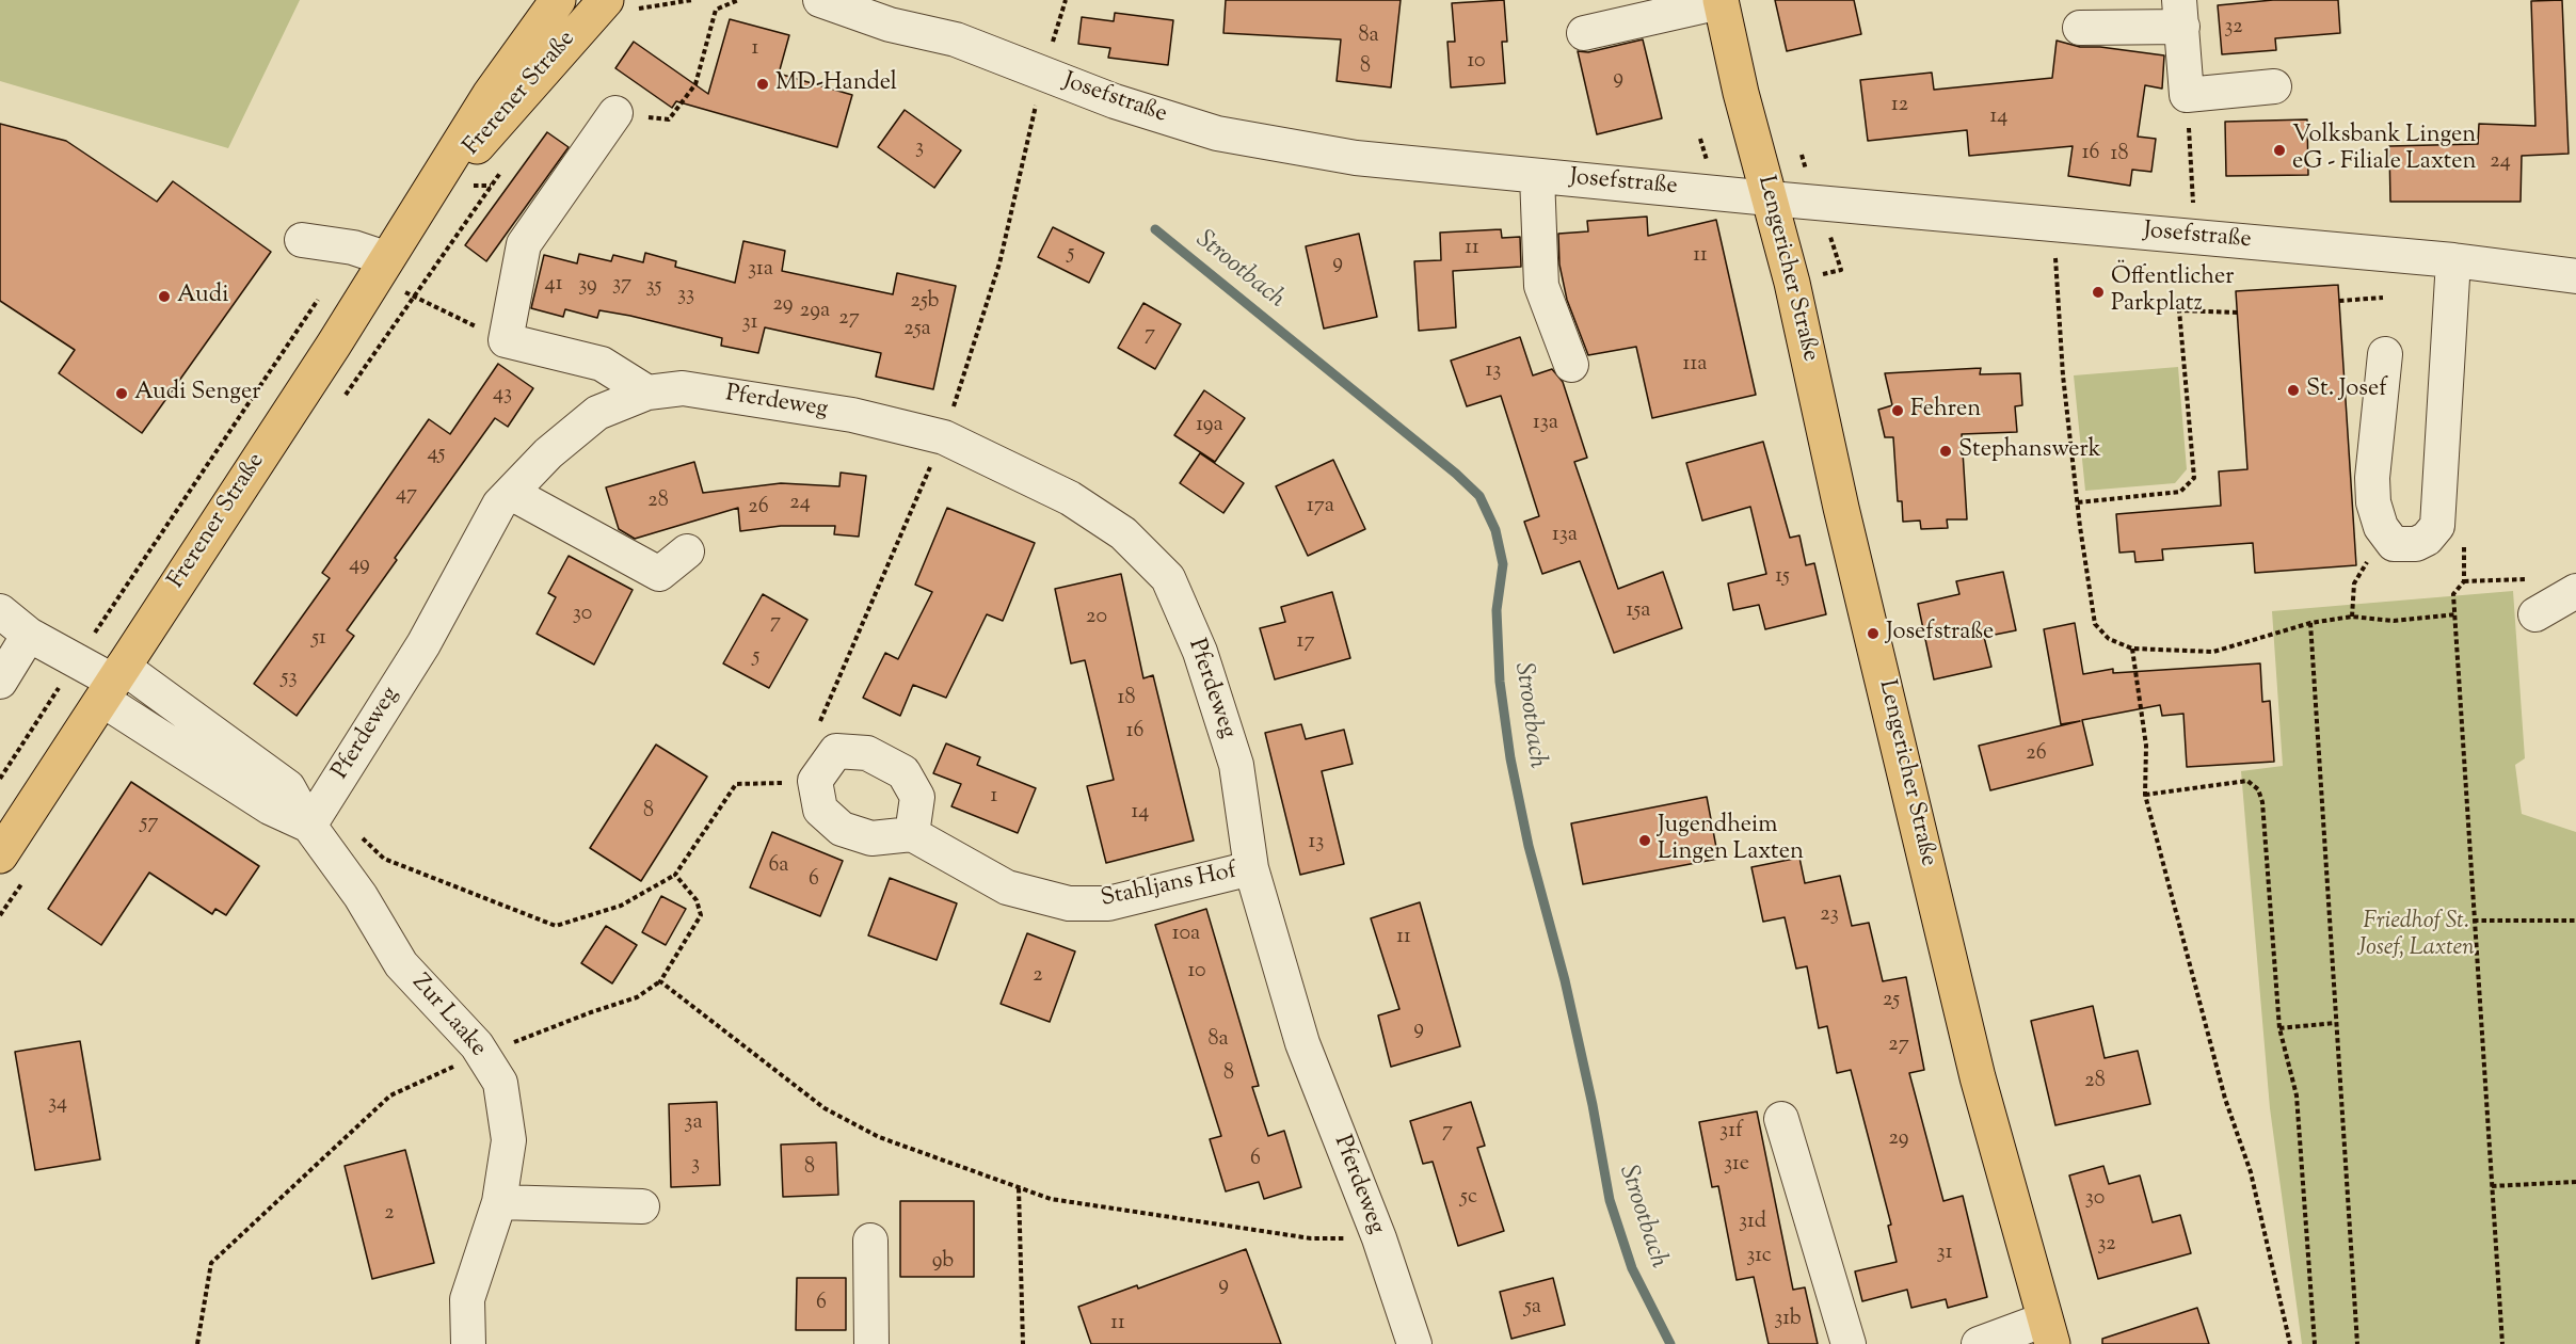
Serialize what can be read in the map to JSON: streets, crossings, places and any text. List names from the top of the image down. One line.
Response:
{"streets":{"main road":["Frerener Straße","Lengericher Straße"],"street":["Josefstraße","Pferdeweg","Stahljans Hof","Zur Laake"]},"crossings":[["Josefstraße","Lengericher Straße"],["Pferdeweg","Stahljans Hof"],["Pferdeweg","Zur Laake"]],"water":["Strootbach"],"parks":["Friedhof St. Josef, Laxten"],"places":["MD-Handel","Volksbank Lingen eG - Filiale Laxten","Öffentlicher Parkplatz","Audi","St. Josef","Audi Senger","Fehren","Stephanswerk","Josefstraße","Jugendheim Lingen Laxten"],"house_numbers":["32","8a","1","10","8","9","12","14","3","16","18","24","11","5","11","9","31a","41","37","39","35","33","25b","29","29a","27","31","25a","7","11a","13","43","13a","19a","45","47","28","24","17a","26","13a","49","15","15a","30","20","7","51","17","5","53","18","16","26","1","8","14","57","13","6a","6","23","10a","11","10","2","25","9","8a","27","8","28","34","3a","7","31f","29","6","3","31e","8","5c","30","2","31d","32","31","31c","9b","9","6","5a","31b","11"]}
